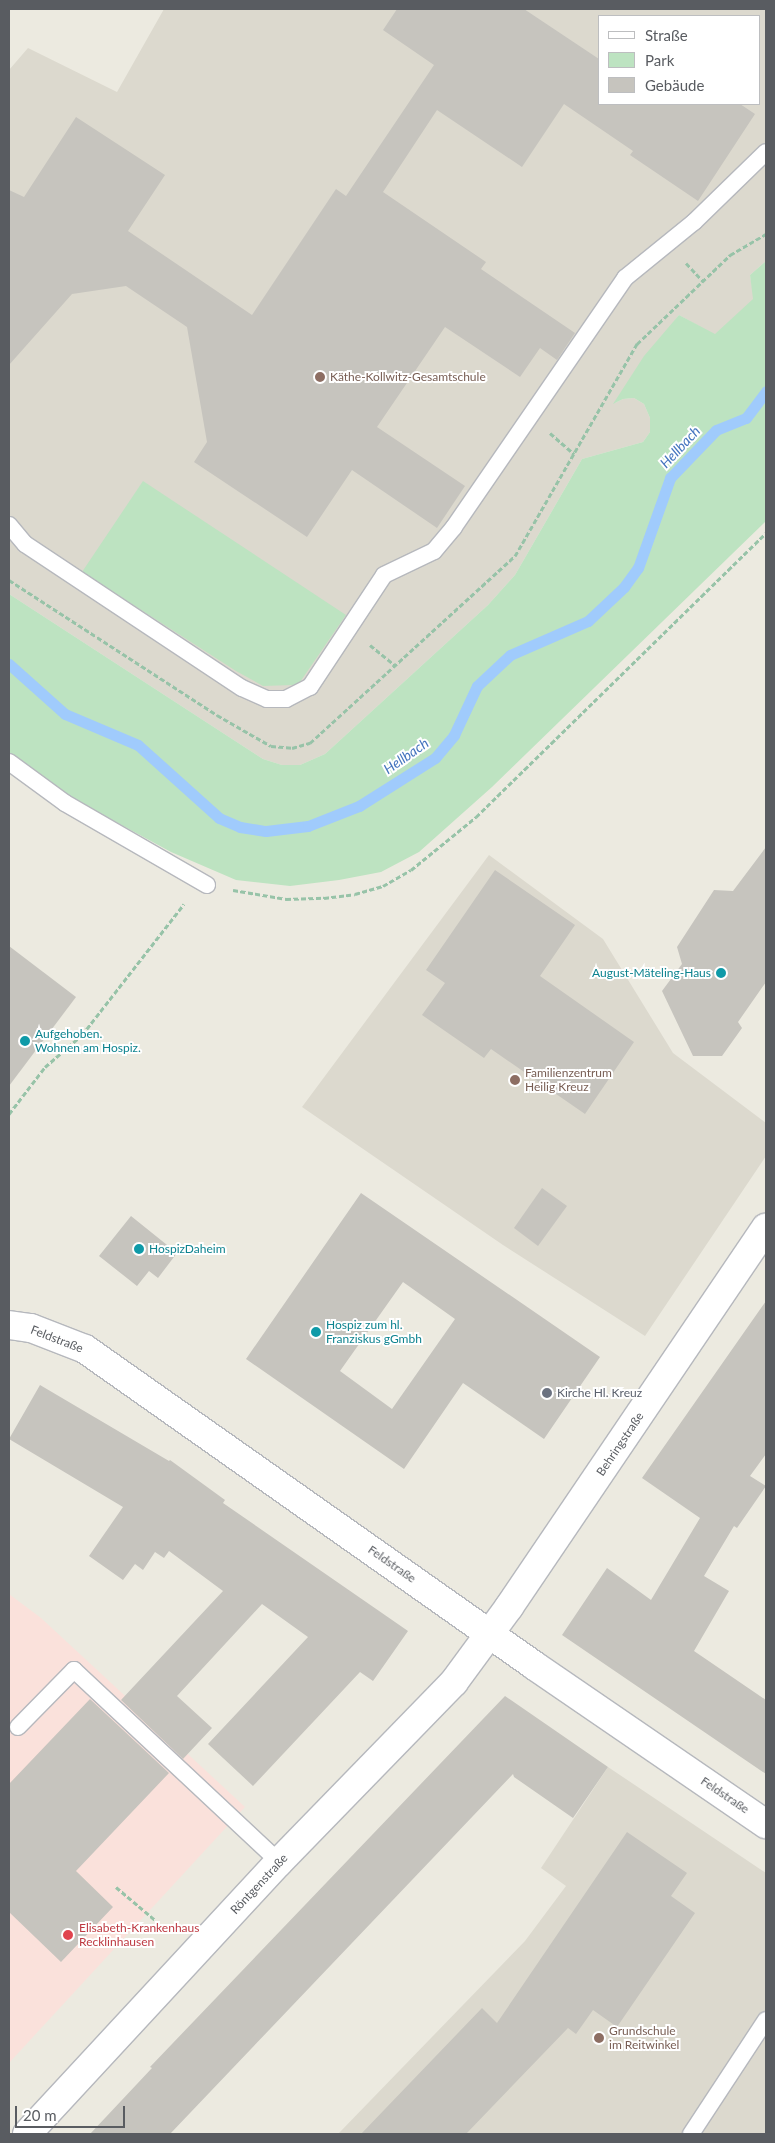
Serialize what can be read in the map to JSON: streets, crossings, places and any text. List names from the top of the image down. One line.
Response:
{"streets":{"street":["Feldstraße","Behringstraße","Röntgenstraße"]},"crossings":[["Feldstraße","Behringstraße"],["Feldstraße","Röntgenstraße"],["Behringstraße","Röntgenstraße"]],"water":["Hellbach"],"places":["Käthe-Kollwitz-Gesamtschule","August-Mäteling-Haus","Aufgehoben. Wohnen am Hospiz.","Familienzentrum Heilig Kreuz","HospizDaheim","Hospiz zum hl. Franziskus gGmbh","Kirche Hl. Kreuz","Elisabeth-Krankenhaus Recklinhausen","Grundschule im Reitwinkel"],"legend":["Straße","Park","Gebäude"],"scale_bar":"20 m"}
